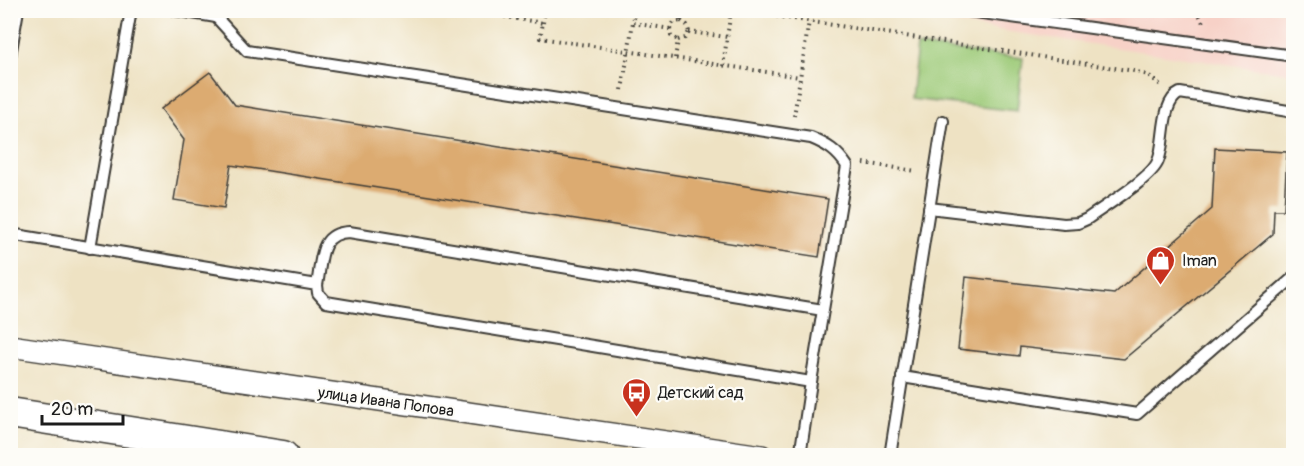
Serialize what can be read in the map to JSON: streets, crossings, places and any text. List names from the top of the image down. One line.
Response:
{"streets":{"street":["улица Ивана Попова"]},"places":{"shop":["Iman"],"bus stop":["Детский сад"]},"scale_bar":"20 m"}
